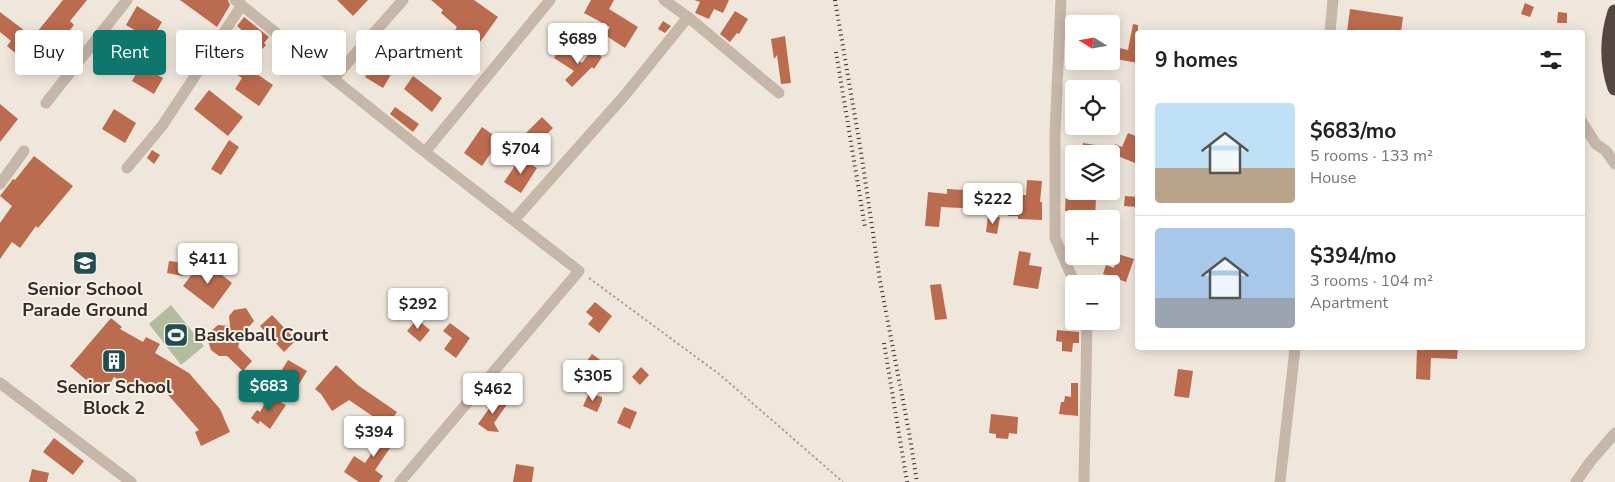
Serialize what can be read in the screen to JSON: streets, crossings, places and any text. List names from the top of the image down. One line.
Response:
{"places":{"school or university":["Senior School Parade Ground"],"sports":["Baskeball Court"],"building":["Senior School Block 2"]},"north":"left","page":{"map_buttons":["+","−"],"price":["$689","$704","$222","$411","$292","$305","$683","$462","$394"],"chip":["Buy","Rent","Filters","New","Apartment"],"heading":"9 homes","list":[{"name":"$683/mo","note":"5 rooms · 133 m² · House"},{"name":"$394/mo","note":"3 rooms · 104 m² · Apartment"}]}}
